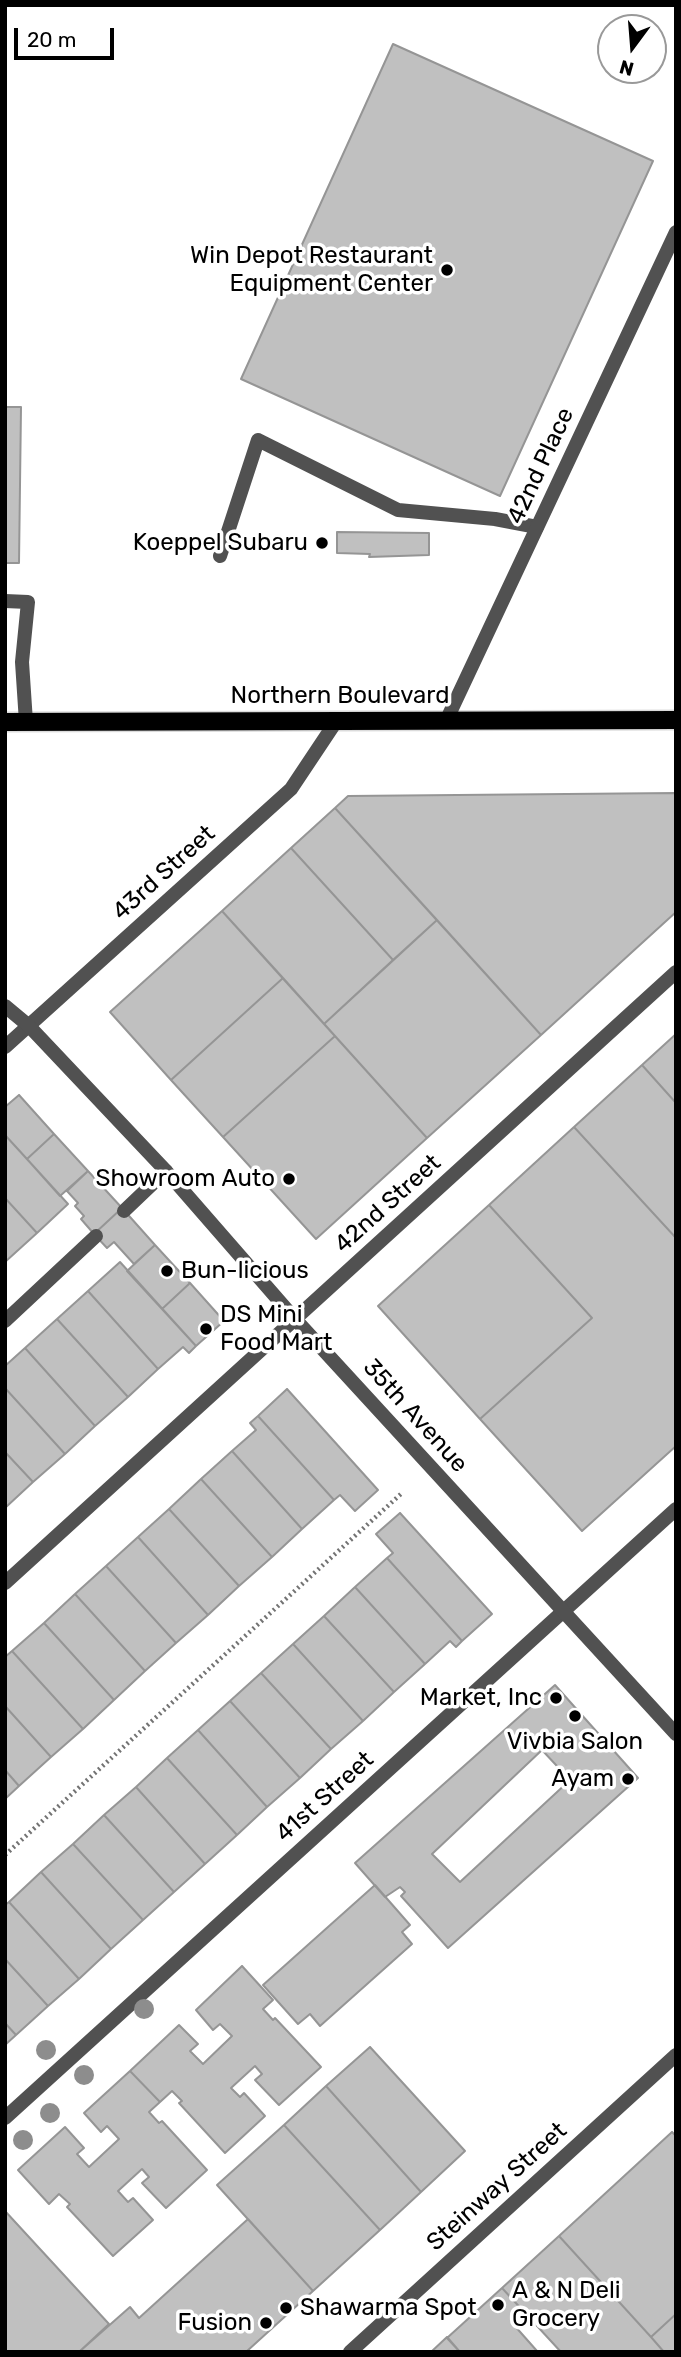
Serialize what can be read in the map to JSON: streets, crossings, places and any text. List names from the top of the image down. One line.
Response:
{"streets":{"main road":["Northern Boulevard"],"street":["42nd Place","43rd Street","42nd Street","35th Avenue","41st Street","Steinway Street"]},"crossings":[["42nd Place","Northern Boulevard"],["Northern Boulevard","43rd Street"],["43rd Street","35th Avenue"],["42nd Street","35th Avenue"],["35th Avenue","41st Street"]],"places":["Win Depot Restaurant Equipment Center","Koeppel Subaru","Showroom Auto","Bun-licious","DS Mini Food Mart","Market, Inc","Vivbia Salon","Ayam","A & N Deli Grocery","Shawarma Spot","Fusion"],"scale_bar":"20 m","north":"bottom"}
